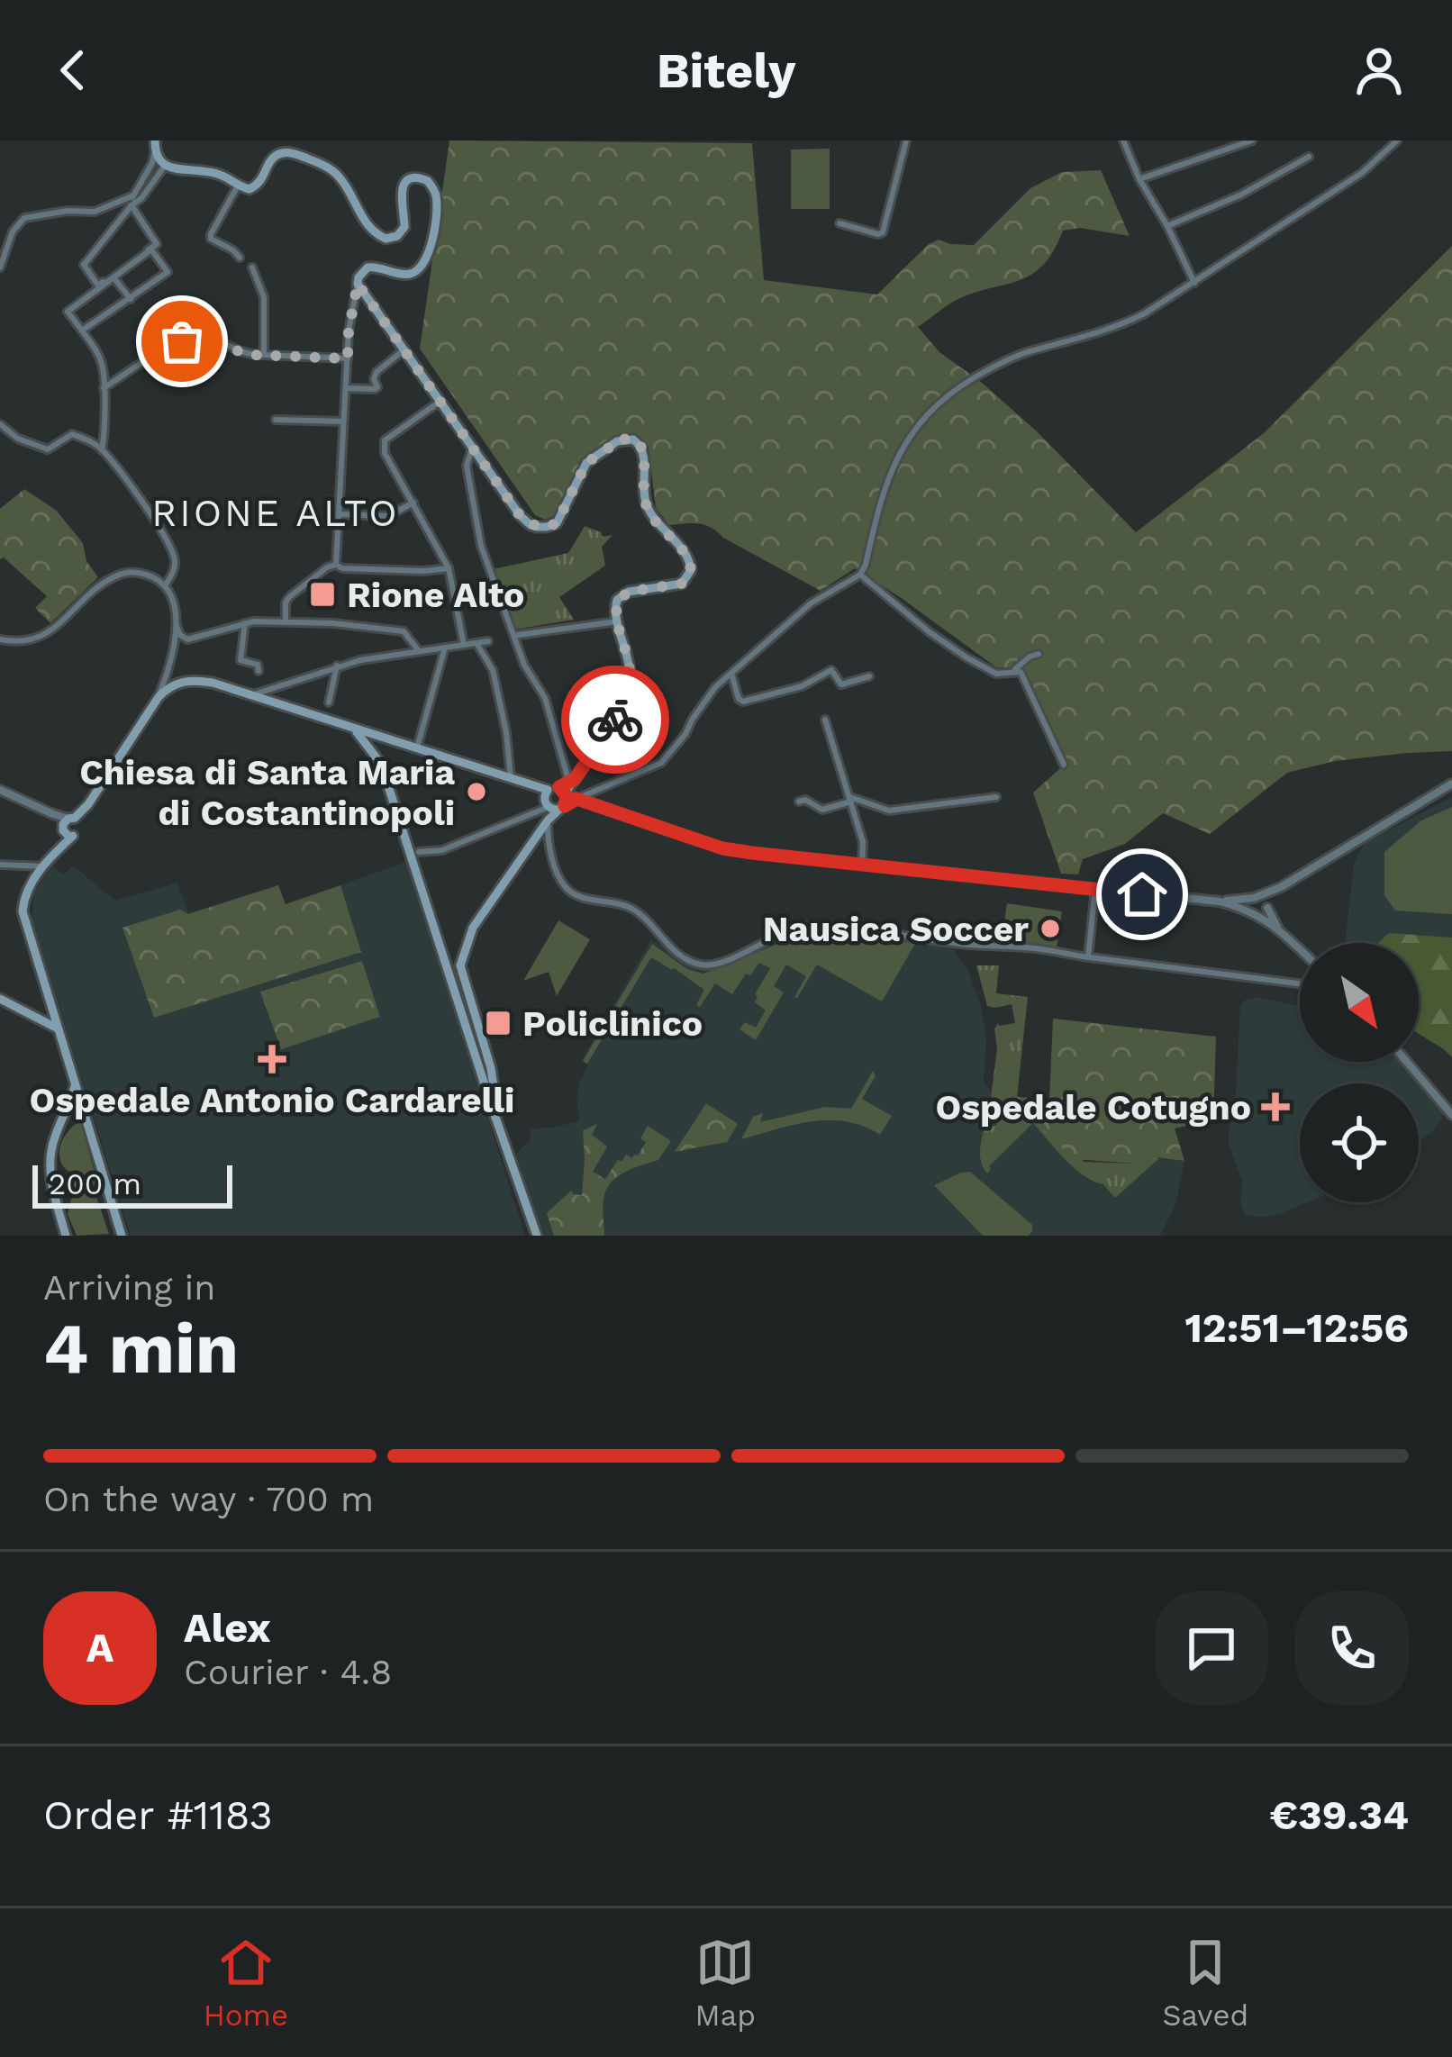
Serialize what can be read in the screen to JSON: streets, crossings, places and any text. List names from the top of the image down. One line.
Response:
{"districts":["RIONE ALTO"],"places":{"transit":["Rione Alto","Policlinico"],"other":["Chiesa di Santa Maria di Costantinopoli","Nausica Soccer"],"health":["Ospedale Antonio Cardarelli","Ospedale Cotugno"]},"scale_bar":"200 m","north":"bottom right","page":{"header":"Bitely","scale":"200 m","heading":["4 min","Arriving in","12:51–12:56"],"panel":["Alex","Courier · 4.8","Order #1183","€39.34"],"bar":"On the way · 700 m","round":"A","tabs":["Home","Map","Saved"]}}
